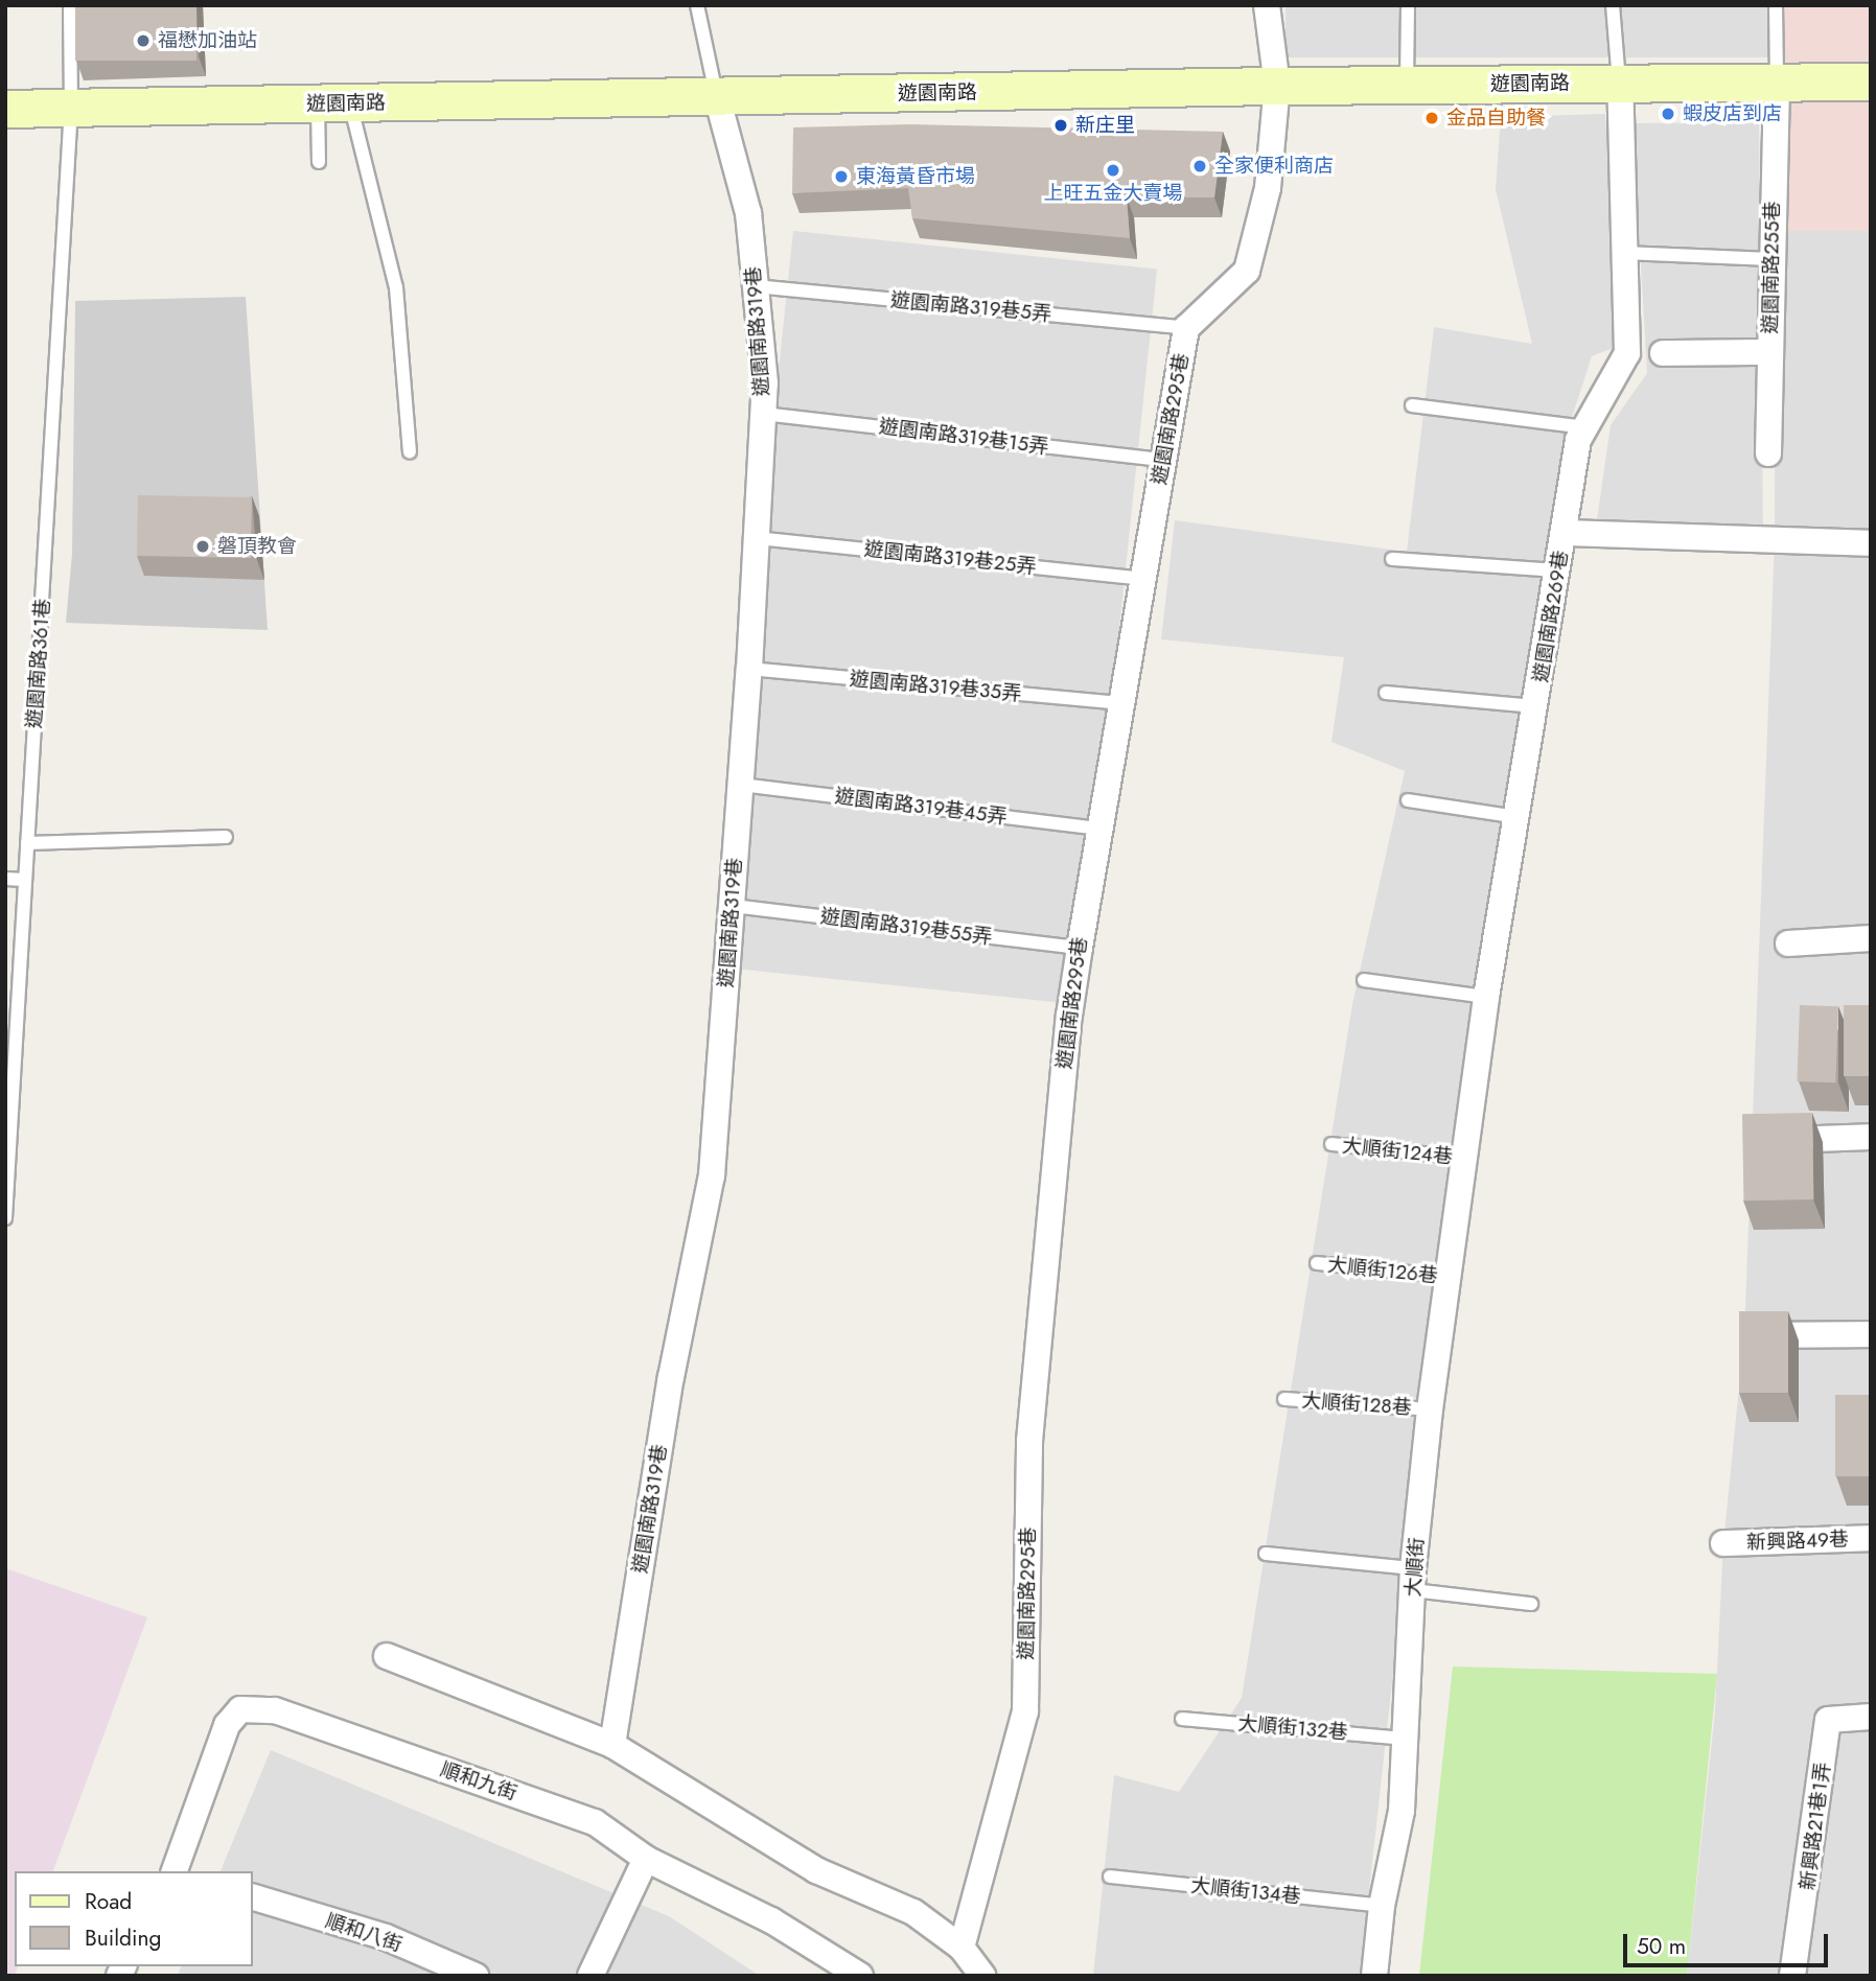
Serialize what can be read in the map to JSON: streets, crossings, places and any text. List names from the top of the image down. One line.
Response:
{"streets":{"street":["遊園南路","遊園南路255巷","遊園南路319巷","遊園南路295巷","遊園南路269巷","新興路49巷","大順街","順和九街","新興路21巷1弄","順和八街"],"lane":["遊園南路319巷5弄","遊園南路319巷15弄","遊園南路319巷25弄","遊園南路361巷","遊園南路319巷35弄","遊園南路319巷45弄","遊園南路319巷55弄","大順街124巷","大順街126巷","大順街128巷","大順街132巷","大順街134巷"]},"crossings":[["遊園南路","遊園南路255巷"],["遊園南路","遊園南路319巷"],["遊園南路","遊園南路295巷"],["遊園南路","遊園南路269巷"],["遊園南路","遊園南路361巷"],["遊園南路319巷5弄","遊園南路319巷"],["遊園南路319巷5弄","遊園南路295巷"],["遊園南路319巷","遊園南路319巷15弄"],["遊園南路319巷","遊園南路319巷25弄"],["遊園南路319巷","遊園南路319巷35弄"],["遊園南路319巷","遊園南路319巷45弄"],["遊園南路319巷","遊園南路319巷55弄"],["遊園南路295巷","遊園南路319巷15弄"],["遊園南路295巷","遊園南路319巷25弄"],["遊園南路295巷","遊園南路319巷35弄"],["遊園南路295巷","遊園南路319巷45弄"],["遊園南路295巷","遊園南路319巷55弄"],["遊園南路269巷","大順街124巷"],["遊園南路269巷","大順街"],["大順街124巷","大順街"],["大順街126巷","大順街"],["大順街128巷","大順街"],["大順街","大順街132巷"],["大順街","大順街134巷"]],"places":["福懋加油站","蝦皮店到店","金品自助餐","新庄里","全家便利商店","上旺五金大賣場","東海黃昏市場","磐頂教會"],"legend":["Road","Building"],"scale_bar":"50 m"}
